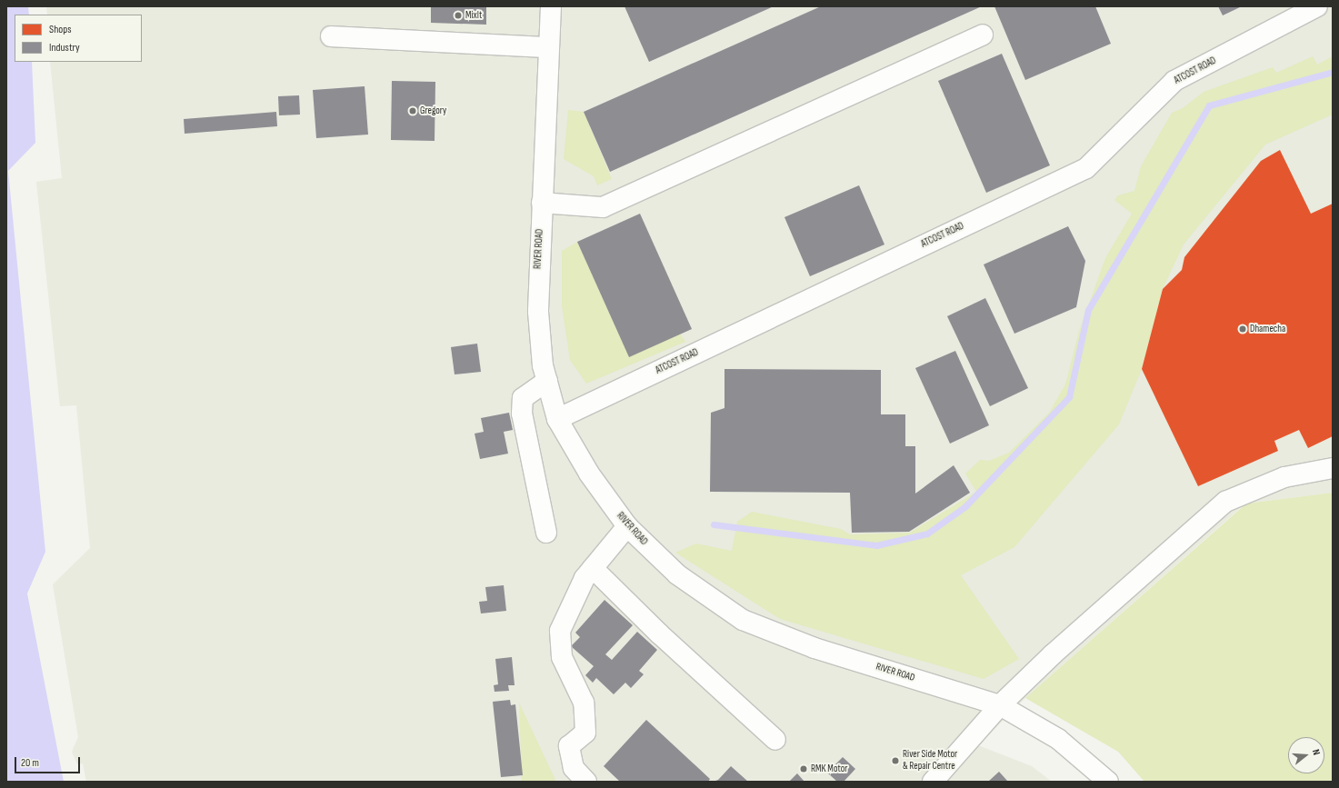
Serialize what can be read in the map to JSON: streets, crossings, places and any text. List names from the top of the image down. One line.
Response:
{"streets":{"street":["ATCOST ROAD","RIVER ROAD"]},"crossings":[["ATCOST ROAD","RIVER ROAD"]],"places":["MixIt","Gregory","Dhamecha","River Side Motor & Repair Centre","RMK Motor"],"legend":["Shops","Industry"],"scale_bar":"20 m","north":"right"}
